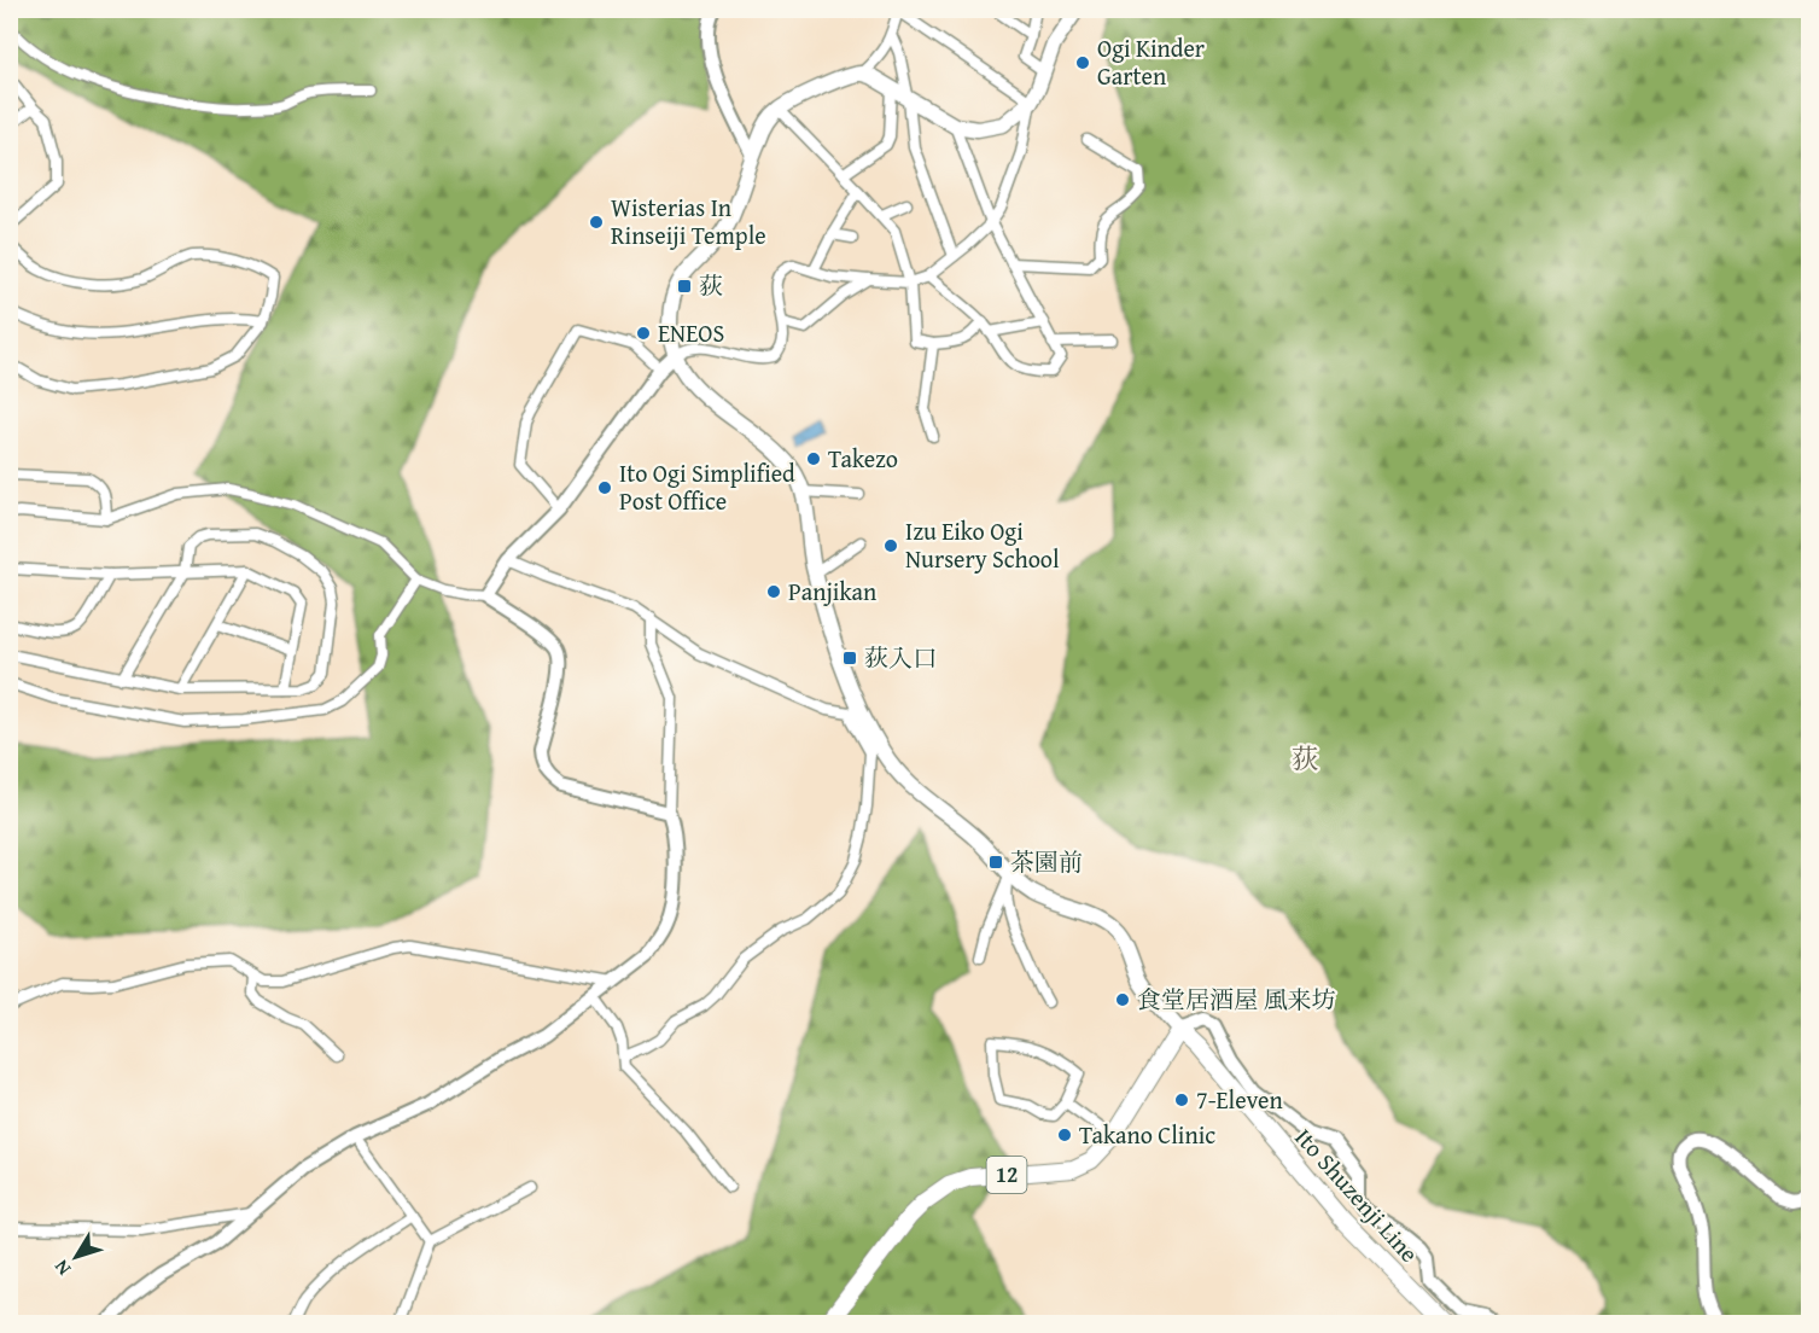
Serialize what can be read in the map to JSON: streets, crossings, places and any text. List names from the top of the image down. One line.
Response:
{"streets":{"main road":["12","Ito Shuzenji Line"]},"crossings":[["12","Ito Shuzenji Line"]],"districts":["荻"],"places":{"other":["Ogi Kinder Garten","Wisterias In Rinseiji Temple","ENEOS","Takezo","Ito Ogi Simplified Post Office","Izu Eiko Ogi Nursery School","Panjikan","食堂居酒屋 風来坊","7-Eleven","Takano Clinic"],"transit":["荻","荻入口","茶園前"]},"north":"bottom left"}
